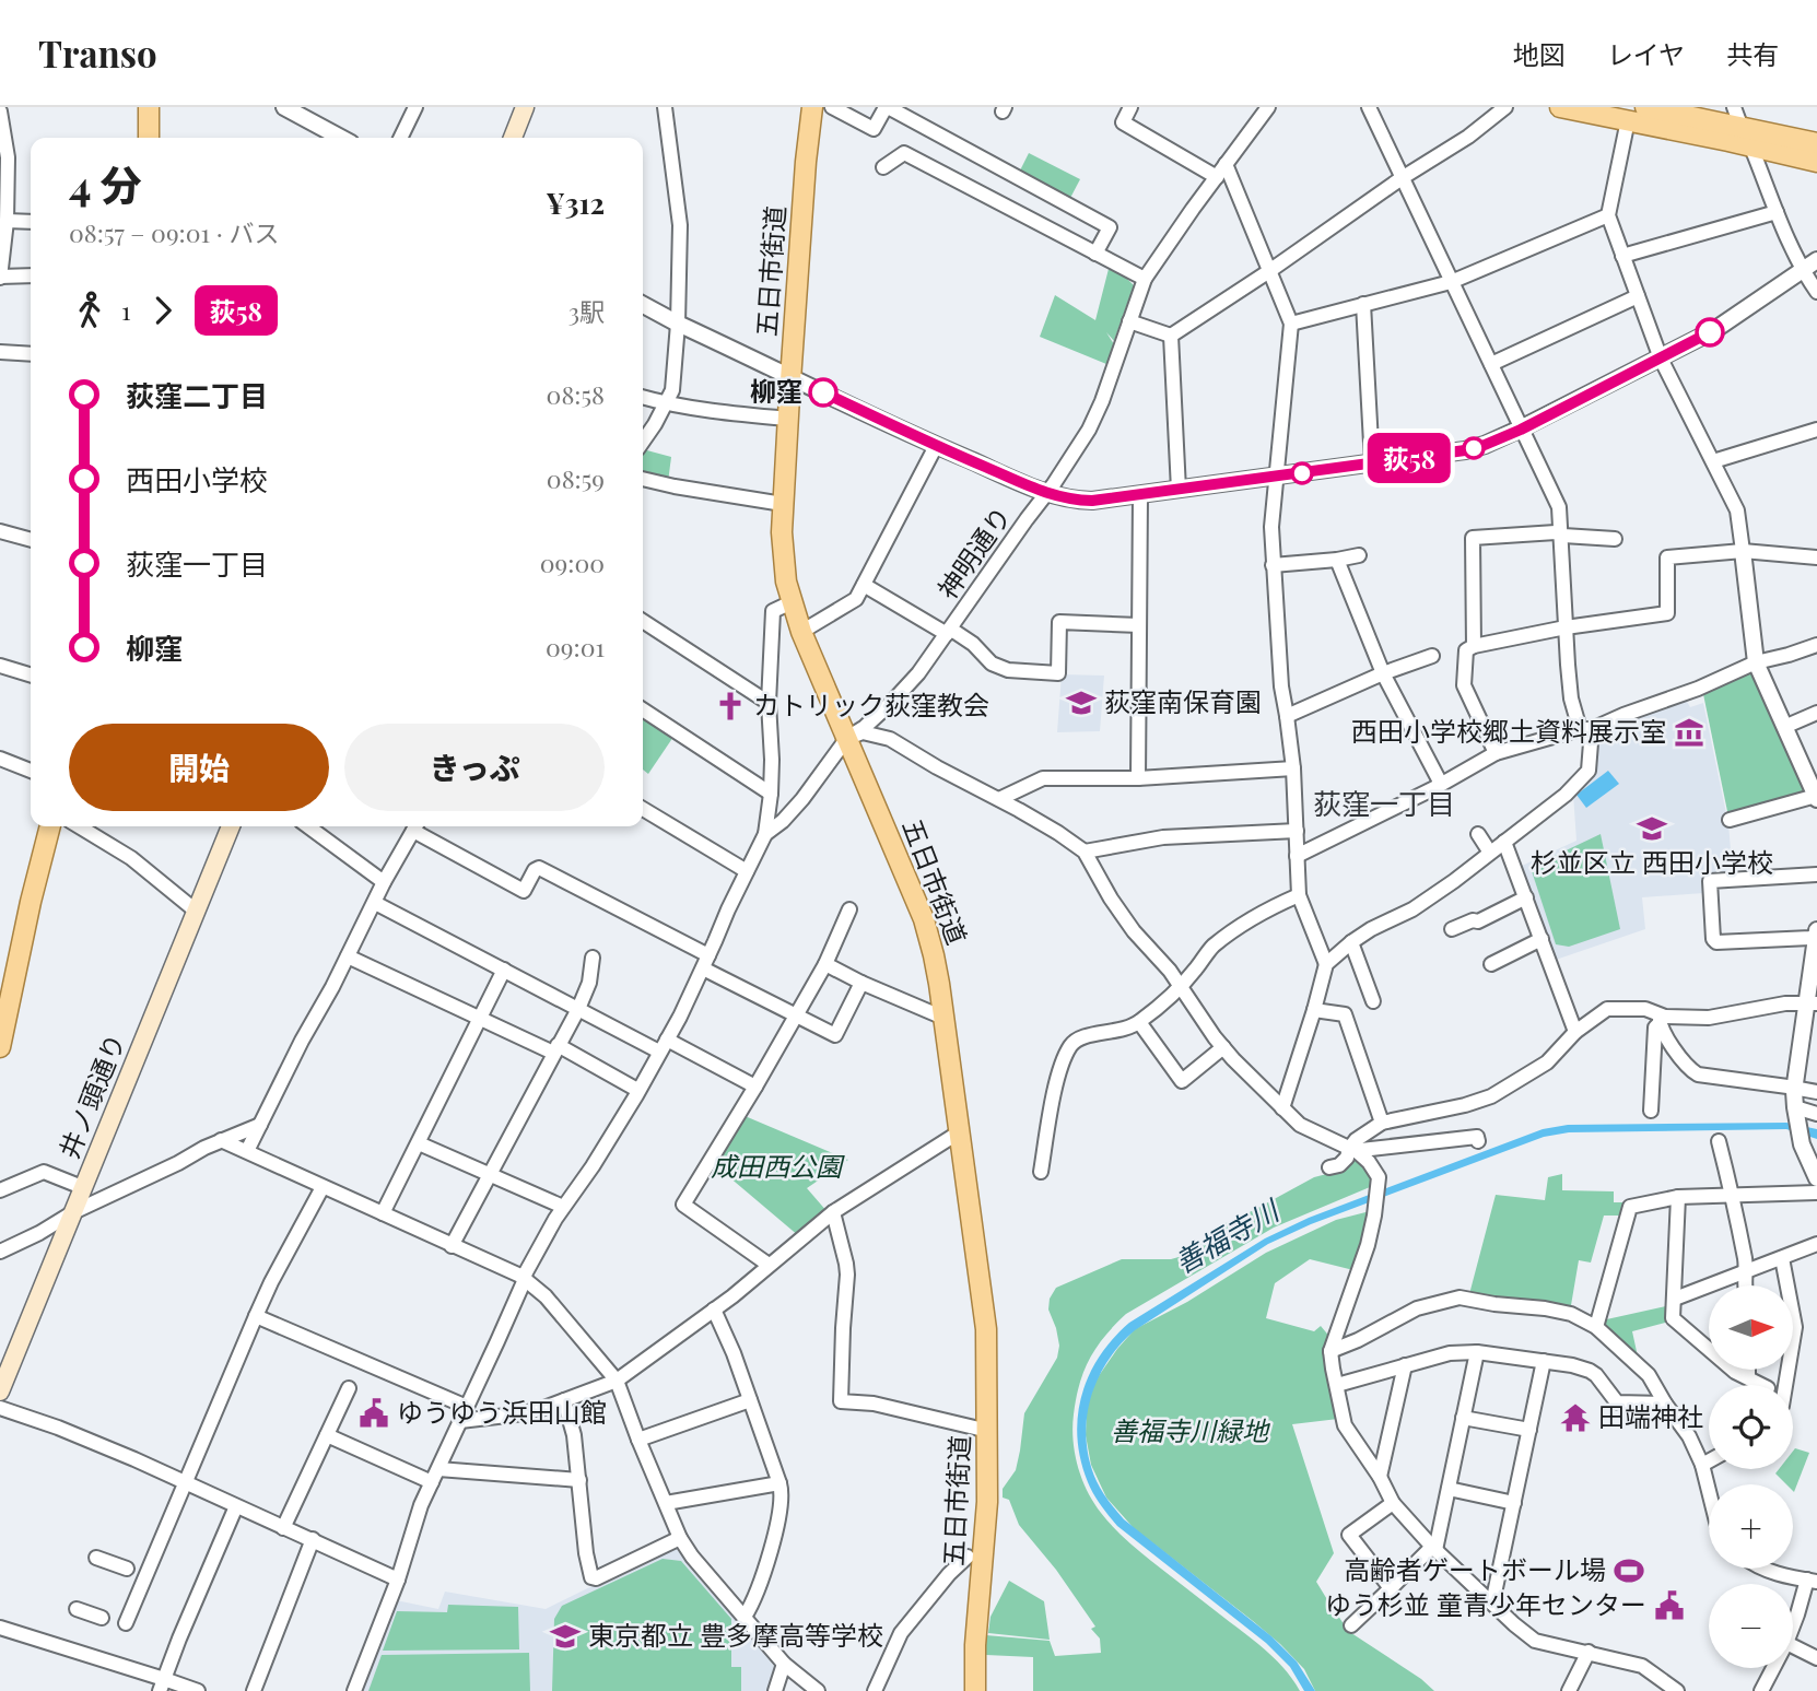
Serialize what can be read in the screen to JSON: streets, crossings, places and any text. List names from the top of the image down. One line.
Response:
{"streets":{"main road":["五日市街道","井ノ頭通り"],"street":["神明通り"]},"crossings":[["五日市街道","神明通り"]],"districts":["荻窪一丁目"],"water":["善福寺川"],"parks":["成田西公園","善福寺川緑地"],"places":{"other":["柳窪"],"school or university":["荻窪南保育園","杉並区立 西田小学校","東京都立 豊多摩高等学校"],"church":["カトリック荻窪教会"],"museum":["西田小学校郷土資料展示室"],"public building":["ゆうゆう浜田山館","ゆう杉並 童青少年センター"],"temple":["田端神社"],"sports":["高齢者ゲートボール場"]},"lines":["bus line 荻58"],"north":"right","page":{"header":"Transo","nav":["地図","レイヤ","共有"],"on_map":"荻58","heading":["4 分","08:57 – 09:01 · バス","¥312"],"legs":["1","荻58","3駅"],"list":[{"name":"荻窪二丁目","value":"08:58"},{"name":"西田小学校","value":"08:59"},{"name":"荻窪一丁目","value":"09:00"},{"name":"柳窪","value":"09:01"}],"buttons":["開始","きっぷ"],"map_buttons":["+","−"]}}
